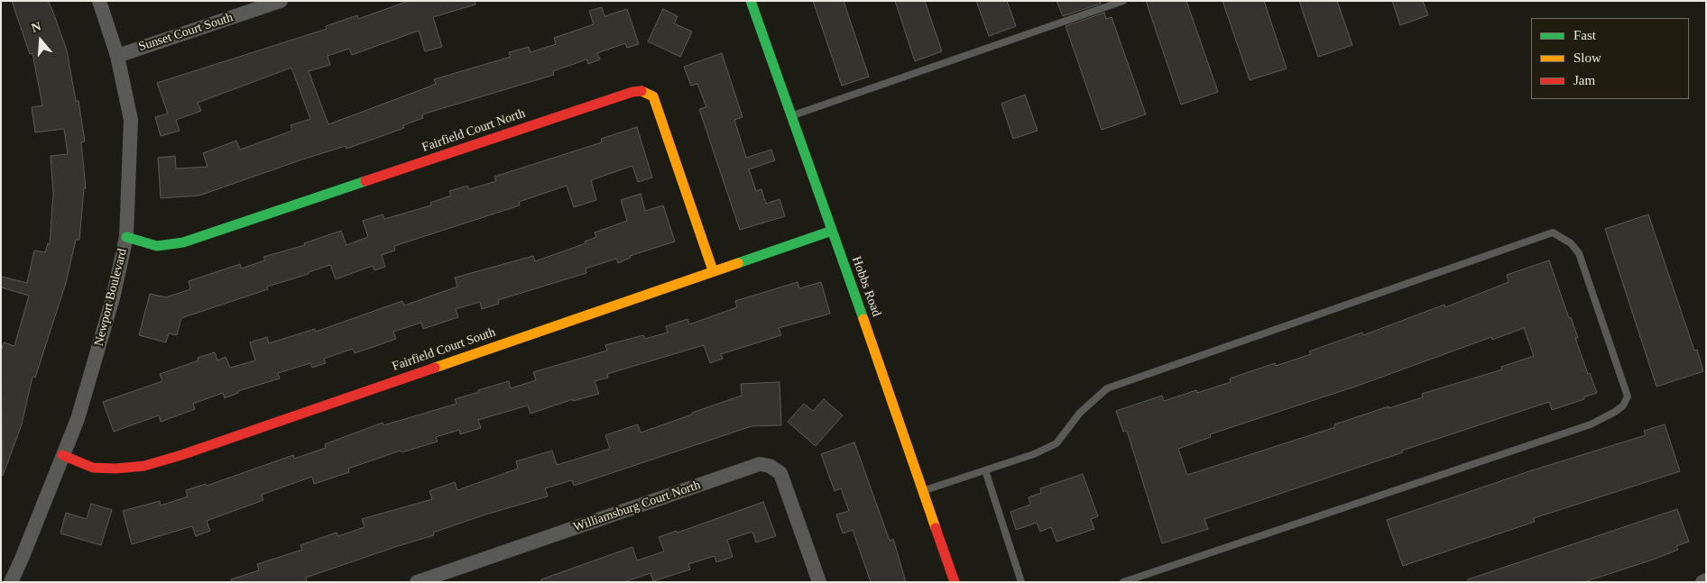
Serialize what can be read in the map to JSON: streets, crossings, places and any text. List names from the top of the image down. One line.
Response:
{"streets":{"street":["Sunset Court South","Fairfield Court North","Hobbs Road","Newport Boulevard","Fairfield Court South","Williamsburg Court North"]},"crossings":[["Sunset Court South","Newport Boulevard"],["Fairfield Court North","Newport Boulevard"],["Fairfield Court North","Fairfield Court South"],["Hobbs Road","Fairfield Court South"],["Newport Boulevard","Fairfield Court South"]],"legend":["Fast","Slow","Jam"],"north":"top"}
